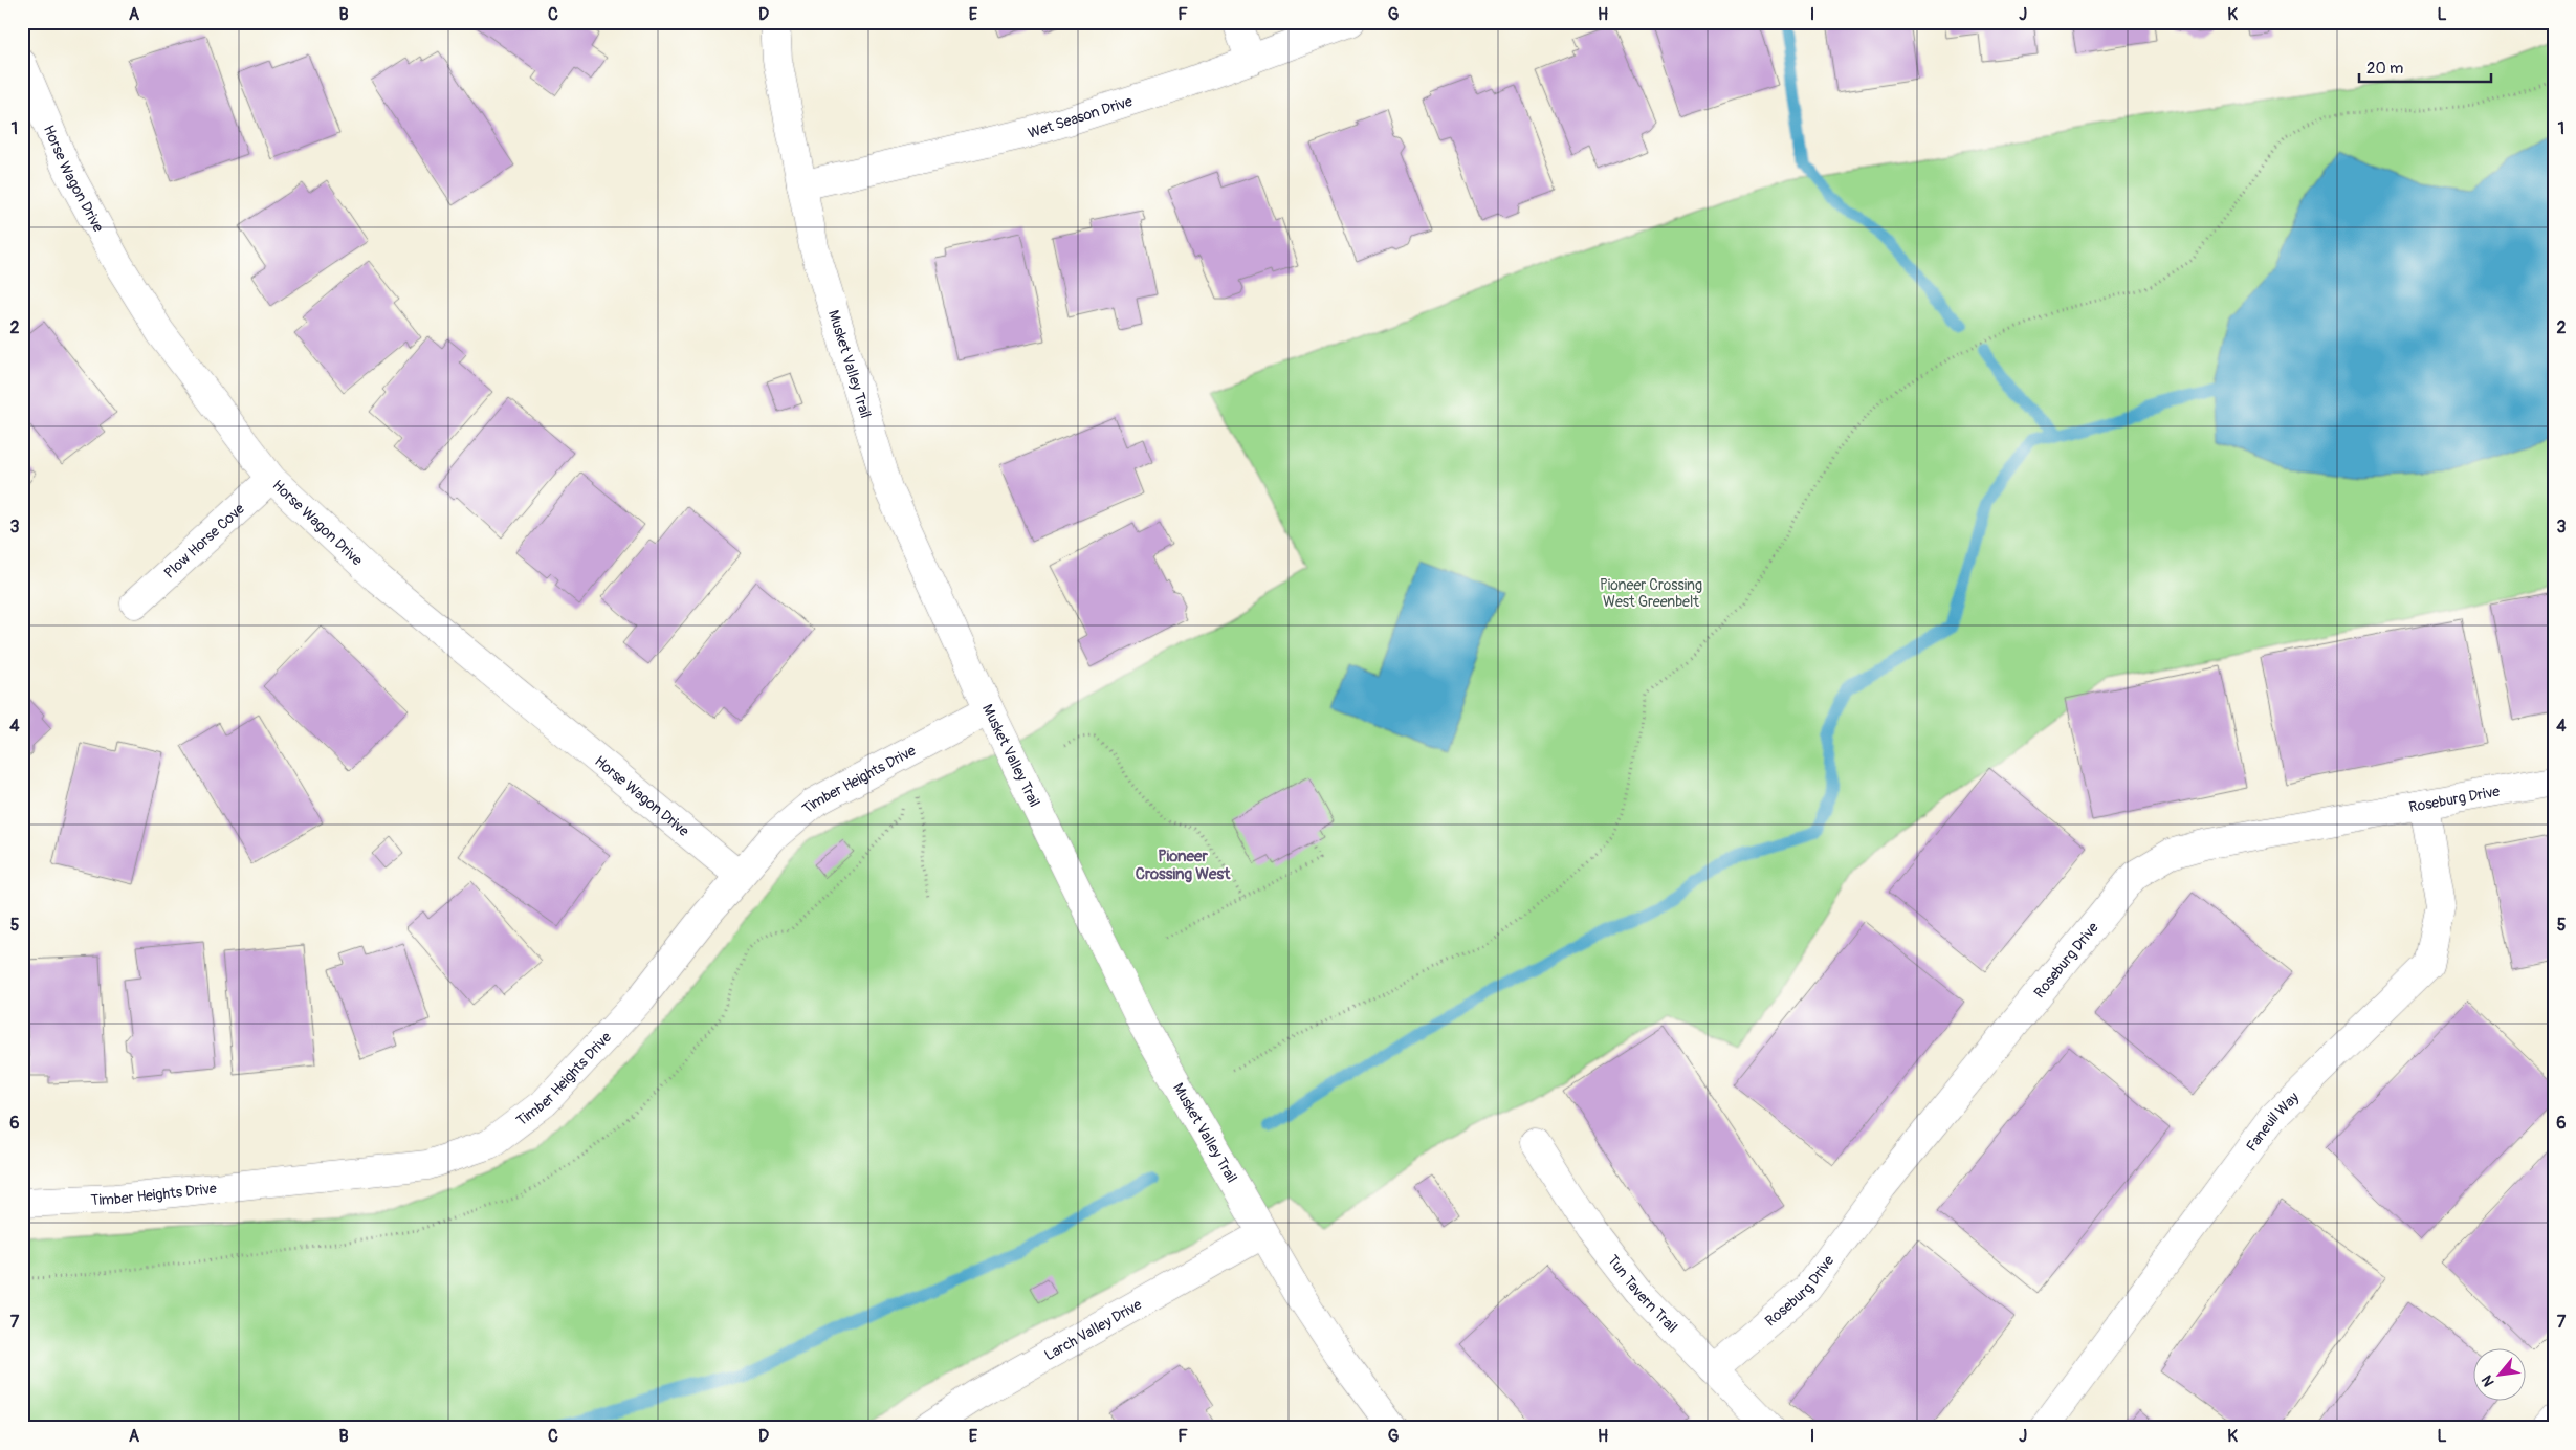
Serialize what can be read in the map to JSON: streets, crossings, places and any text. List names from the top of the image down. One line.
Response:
{"streets":{"street":["Wet Season Drive","Horse Wagon Drive","Musket Valley Trail","Plow Horse Cove","Timber Heights Drive","Roseburg Drive","Faneuil Way","Tun Tavern Trail","Larch Valley Drive"]},"crossings":[["Wet Season Drive","Musket Valley Trail"],["Horse Wagon Drive","Plow Horse Cove"],["Horse Wagon Drive","Timber Heights Drive"],["Musket Valley Trail","Timber Heights Drive"],["Musket Valley Trail","Larch Valley Drive"],["Roseburg Drive","Faneuil Way"],["Roseburg Drive","Tun Tavern Trail"]],"districts":["Pioneer Crossing West"],"parks":["Pioneer Crossing West Greenbelt"],"scale_bar":"20 m","north":"bottom left","grid":{"columns":["A","B","C","D","E","F","G","H","I","J","K","L"],"rows":["1","2","3","4","5","6","7"]}}
